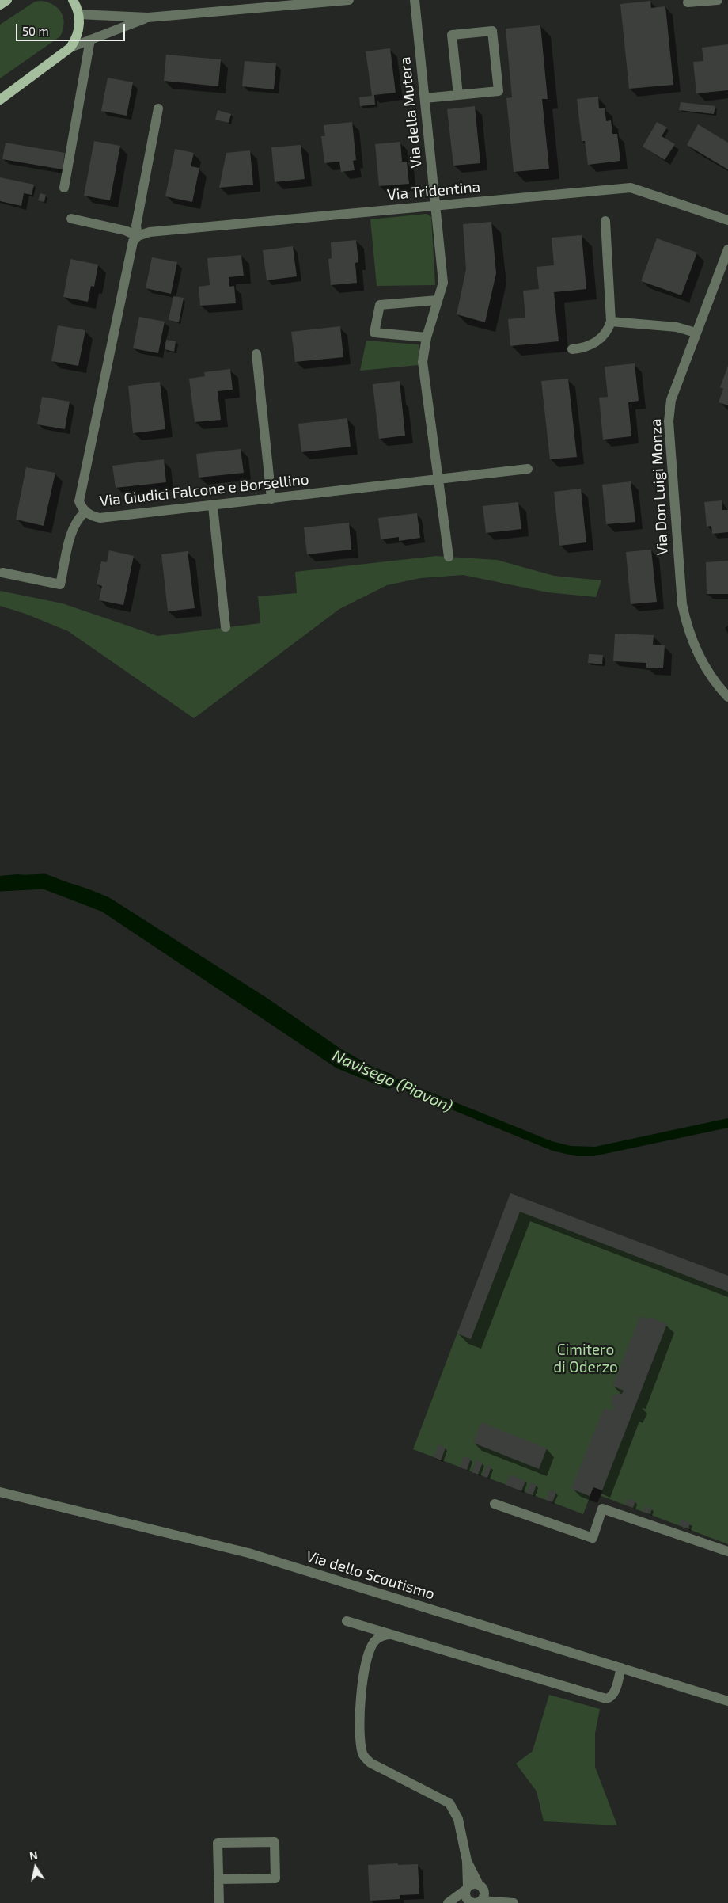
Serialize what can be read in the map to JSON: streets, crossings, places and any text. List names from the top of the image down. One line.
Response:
{"streets":{"street":["Via della Mutera","Via Tridentina","Via Don Luigi Monza","Via Giudici Falcone e Borsellino","Via dello Scoutismo"]},"crossings":[["Via della Mutera","Via Tridentina"],["Via della Mutera","Via Giudici Falcone e Borsellino"],["Via Tridentina","Via Giudici Falcone e Borsellino"]],"water":["Navisego (Piavon)"],"parks":["Cimitero di Oderzo"],"scale_bar":"50 m","north":"top"}
